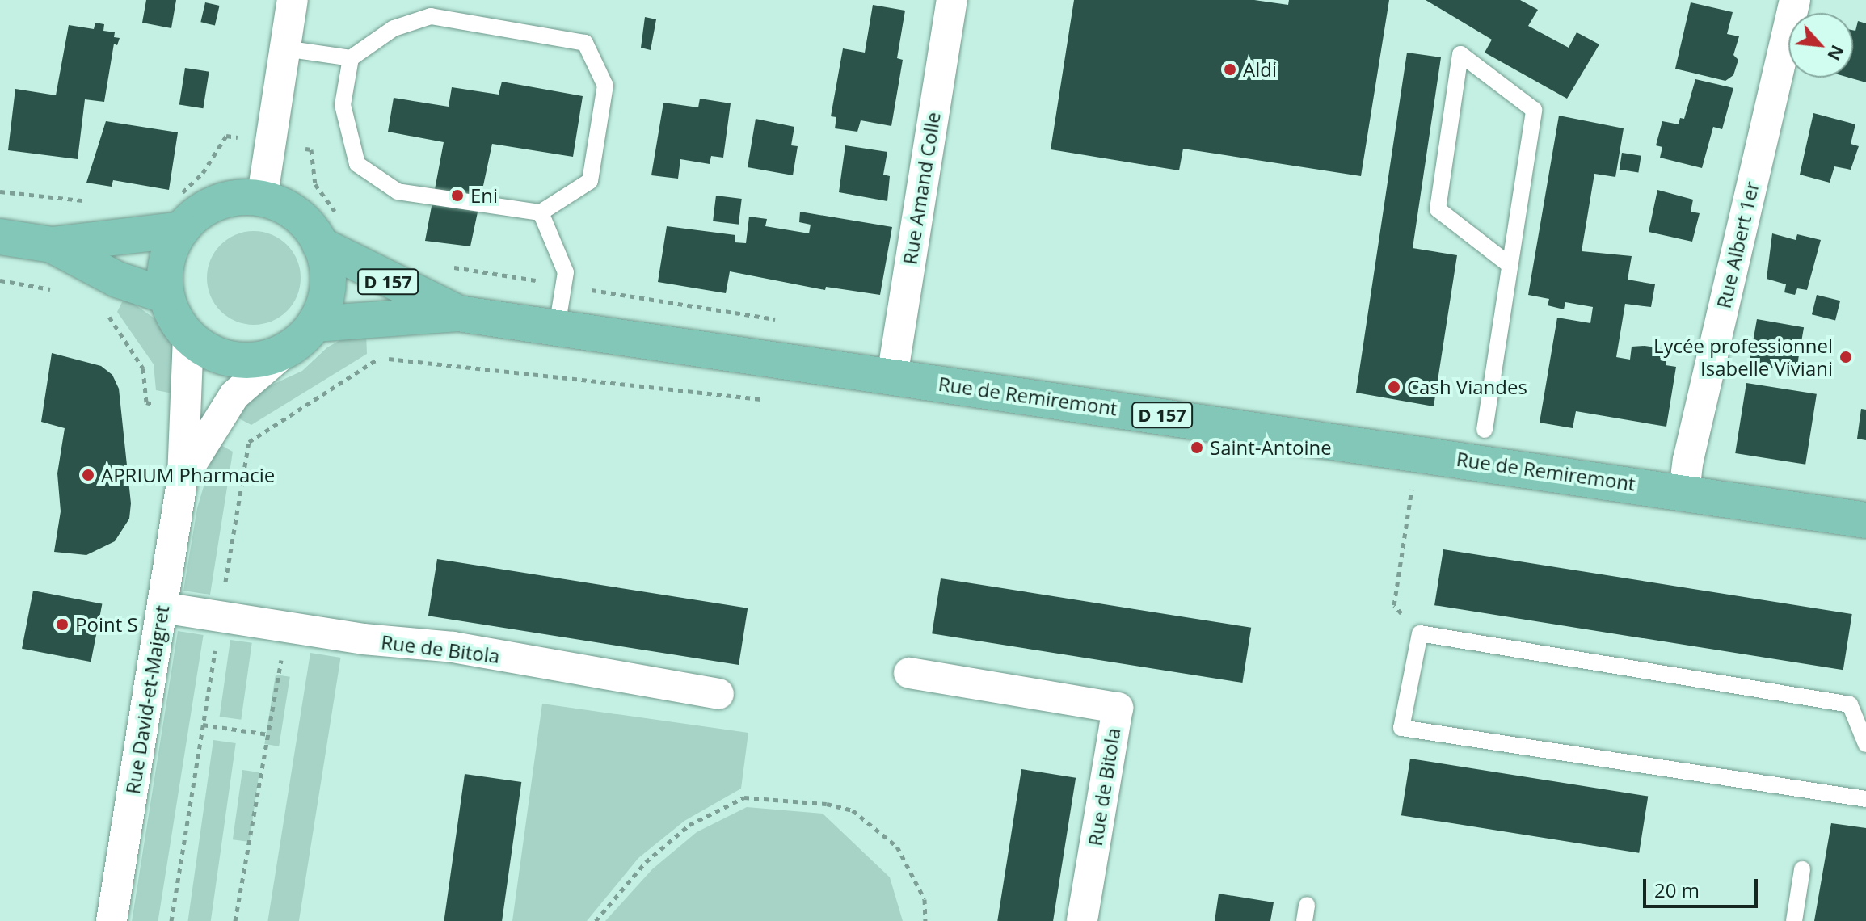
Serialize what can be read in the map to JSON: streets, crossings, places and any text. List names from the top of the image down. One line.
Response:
{"streets":{"main road":["D 157","Rue de Remiremont"],"street":["Rue Amand Colle","Rue Albert 1er","Rue de Bitola","Rue David-et-Maigret"]},"crossings":[["Rue Amand Colle","Rue de Remiremont"],["Rue Albert 1er","Rue de Remiremont"],["Rue de Remiremont","Rue David-et-Maigret"],["Rue de Bitola","Rue David-et-Maigret"]],"places":["Aldi","Eni","Lycée professionnel Isabelle Viviani","Cash Viandes","Saint-Antoine","APRIUM Pharmacie","Point S"],"scale_bar":"20 m","north":"bottom right"}
